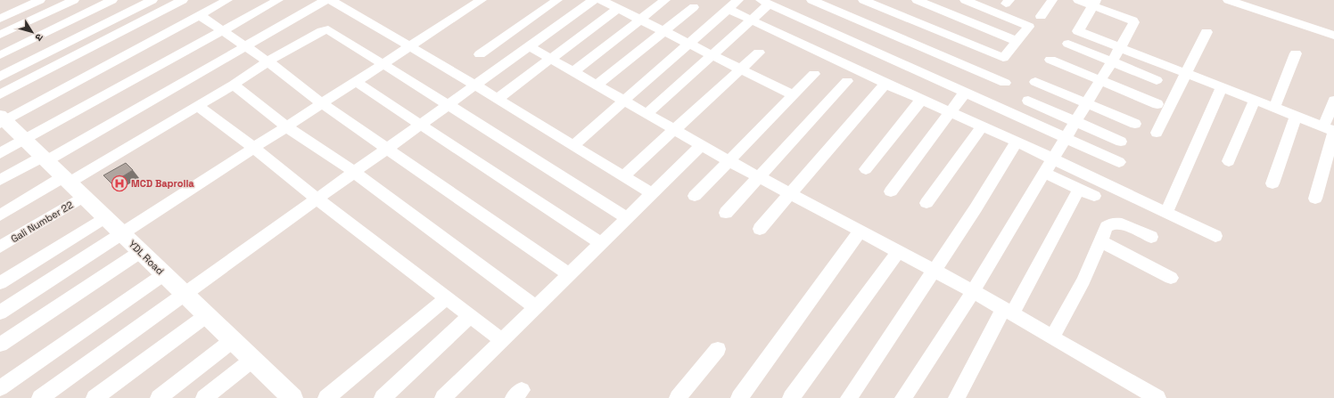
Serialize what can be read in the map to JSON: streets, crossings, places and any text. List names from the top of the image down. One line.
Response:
{"streets":{"street":["Gali Number 22","YDL Road"]},"crossings":[["Gali Number 22","YDL Road"]],"places":{"hospital":["MCD Baprolla"]},"north":"bottom right"}
